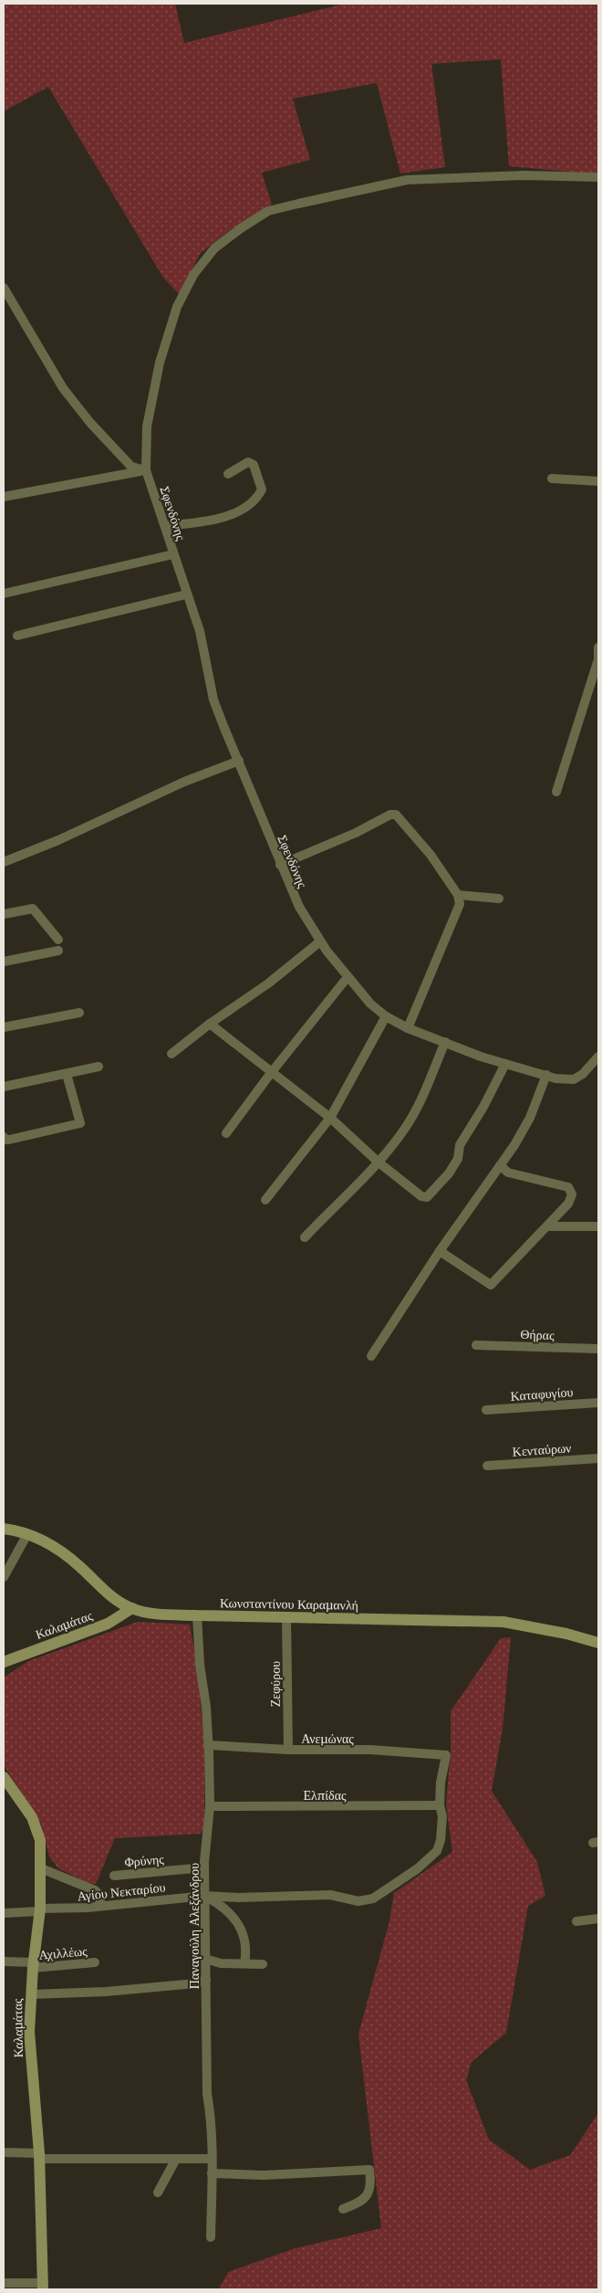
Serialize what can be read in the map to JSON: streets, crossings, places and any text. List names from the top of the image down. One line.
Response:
{"streets":{"street":["Σφενδόνης","Θήρας","Καταφυγίου","Κενταύρων","Κωνσταντίνου Καραμανλή","Καλαμάτας","Ζεφύρου","Ανεμώνας","Ελπίδας","Φρύνης","Αγίου Νεκταρίου","Παναγούλη Αλεξάνδρου","Αχιλλέως"]},"crossings":[["Κωνσταντίνου Καραμανλή","Καλαμάτας"],["Κωνσταντίνου Καραμανλή","Ζεφύρου"],["Κωνσταντίνου Καραμανλή","Παναγούλη Αλεξάνδρου"],["Καλαμάτας","Αγίου Νεκταρίου"],["Καλαμάτας","Αχιλλέως"],["Ζεφύρου","Ανεμώνας"],["Ανεμώνας","Αγίου Νεκταρίου"],["Ανεμώνας","Παναγούλη Αλεξάνδρου"],["Ελπίδας","Αγίου Νεκταρίου"],["Ελπίδας","Παναγούλη Αλεξάνδρου"],["Φρύνης","Παναγούλη Αλεξάνδρου"],["Αγίου Νεκταρίου","Παναγούλη Αλεξάνδρου"]]}
